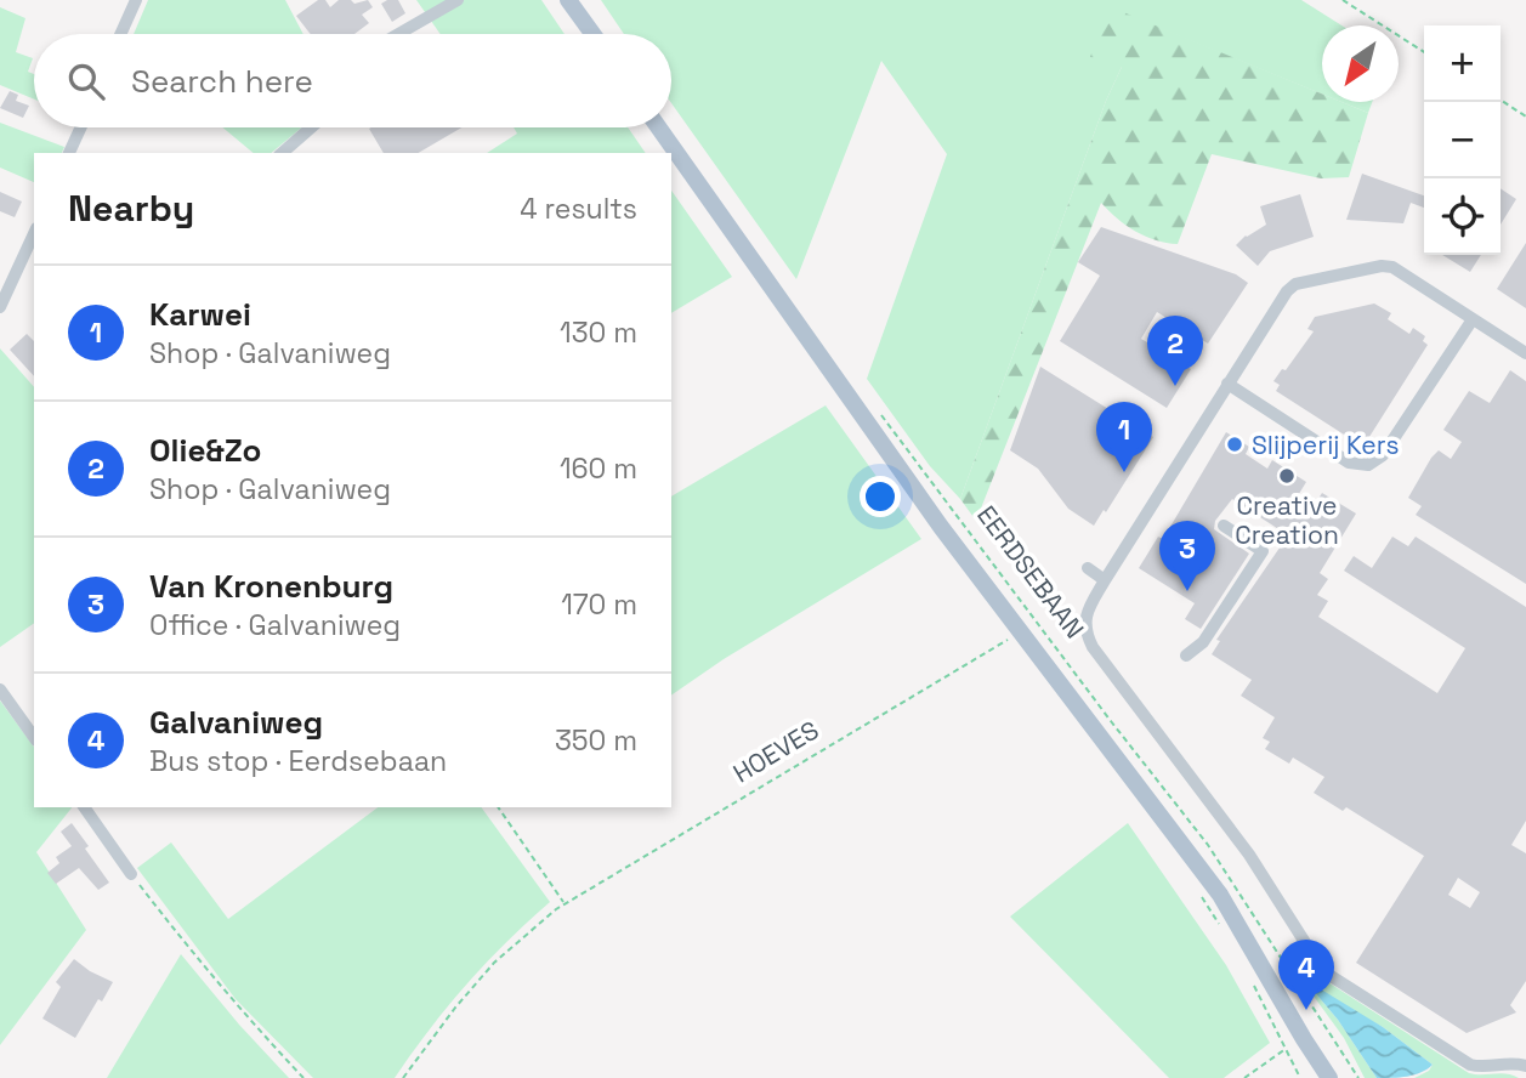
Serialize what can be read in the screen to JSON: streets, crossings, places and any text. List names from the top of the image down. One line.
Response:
{"streets":{"main road":["EERDSEBAAN"],"path":["HOEVES"]},"places":["Slijperij Kers","Creative Creation"],"north":"bottom left","page":{"map_buttons":["+","−"],"search":"Search here","heading":["Nearby","4 results"],"list":[{"mark":"1","name":"Karwei","note":"Shop · Galvaniweg","value":"130 m"},{"mark":"2","name":"Olie&Zo","note":"Shop · Galvaniweg","value":"160 m"},{"mark":"3","name":"Van Kronenburg","note":"Office · Galvaniweg","value":"170 m"},{"mark":"4","name":"Galvaniweg","note":"Bus stop · Eerdsebaan","value":"350 m"}],"pins":["2","1","3","4"]}}
